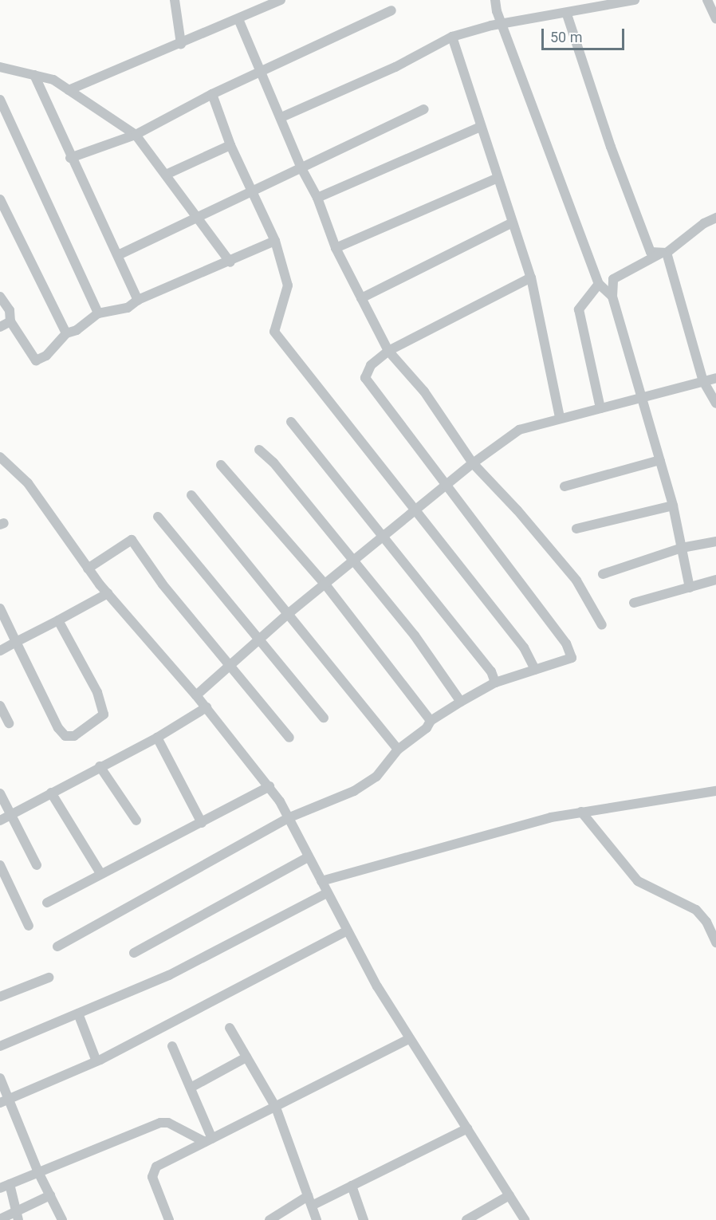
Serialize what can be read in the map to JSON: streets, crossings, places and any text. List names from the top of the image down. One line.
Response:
{"scale_bar":"50 m"}
